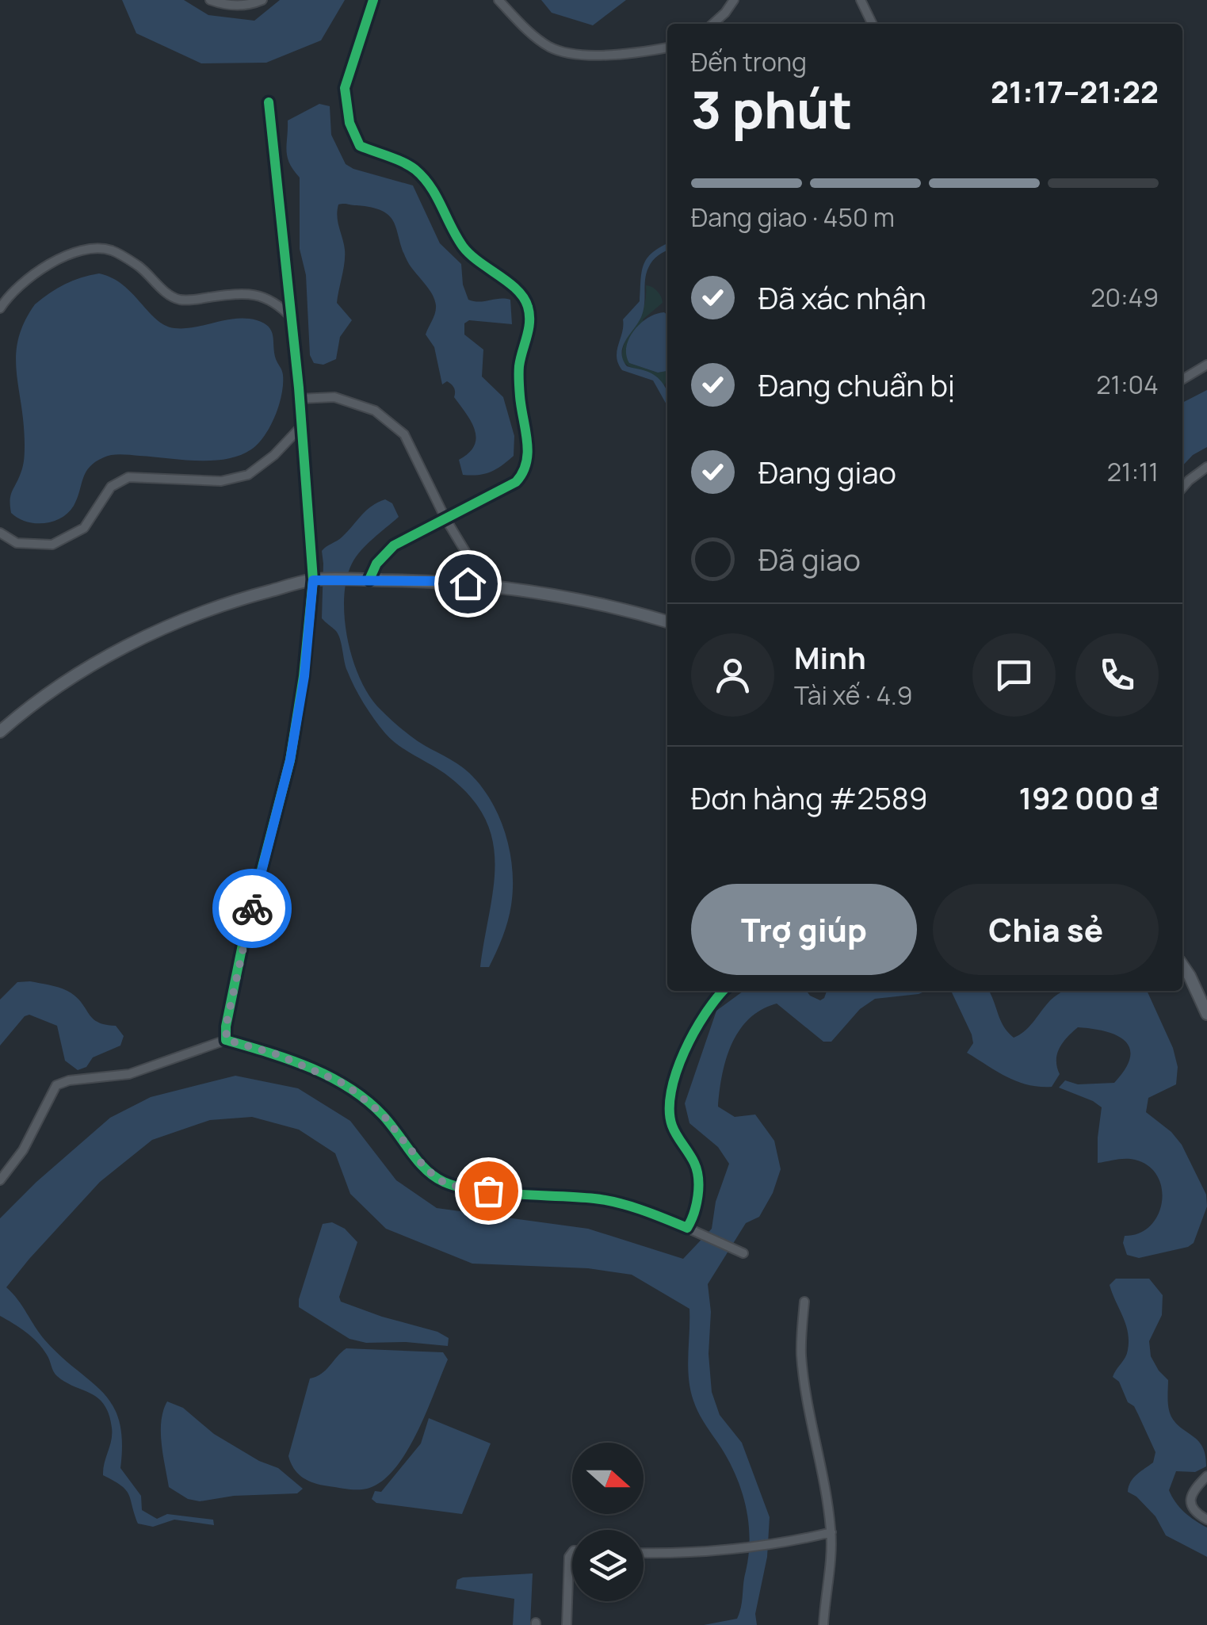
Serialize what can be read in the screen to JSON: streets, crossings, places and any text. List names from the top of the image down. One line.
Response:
{"north":"right","page":{"heading":["3 phút","Đến trong","21:17–21:22"],"panel":["Minh","Tài xế · 4.9","Đơn hàng #2589","192 000 ₫"],"bar":"Đang giao · 450 m","list":[["Đã xác nhận","20:49"],["Đang chuẩn bị","21:04"],["Đang giao","21:11"],"Đã giao"],"buttons":["Trợ giúp","Chia sẻ"]}}
